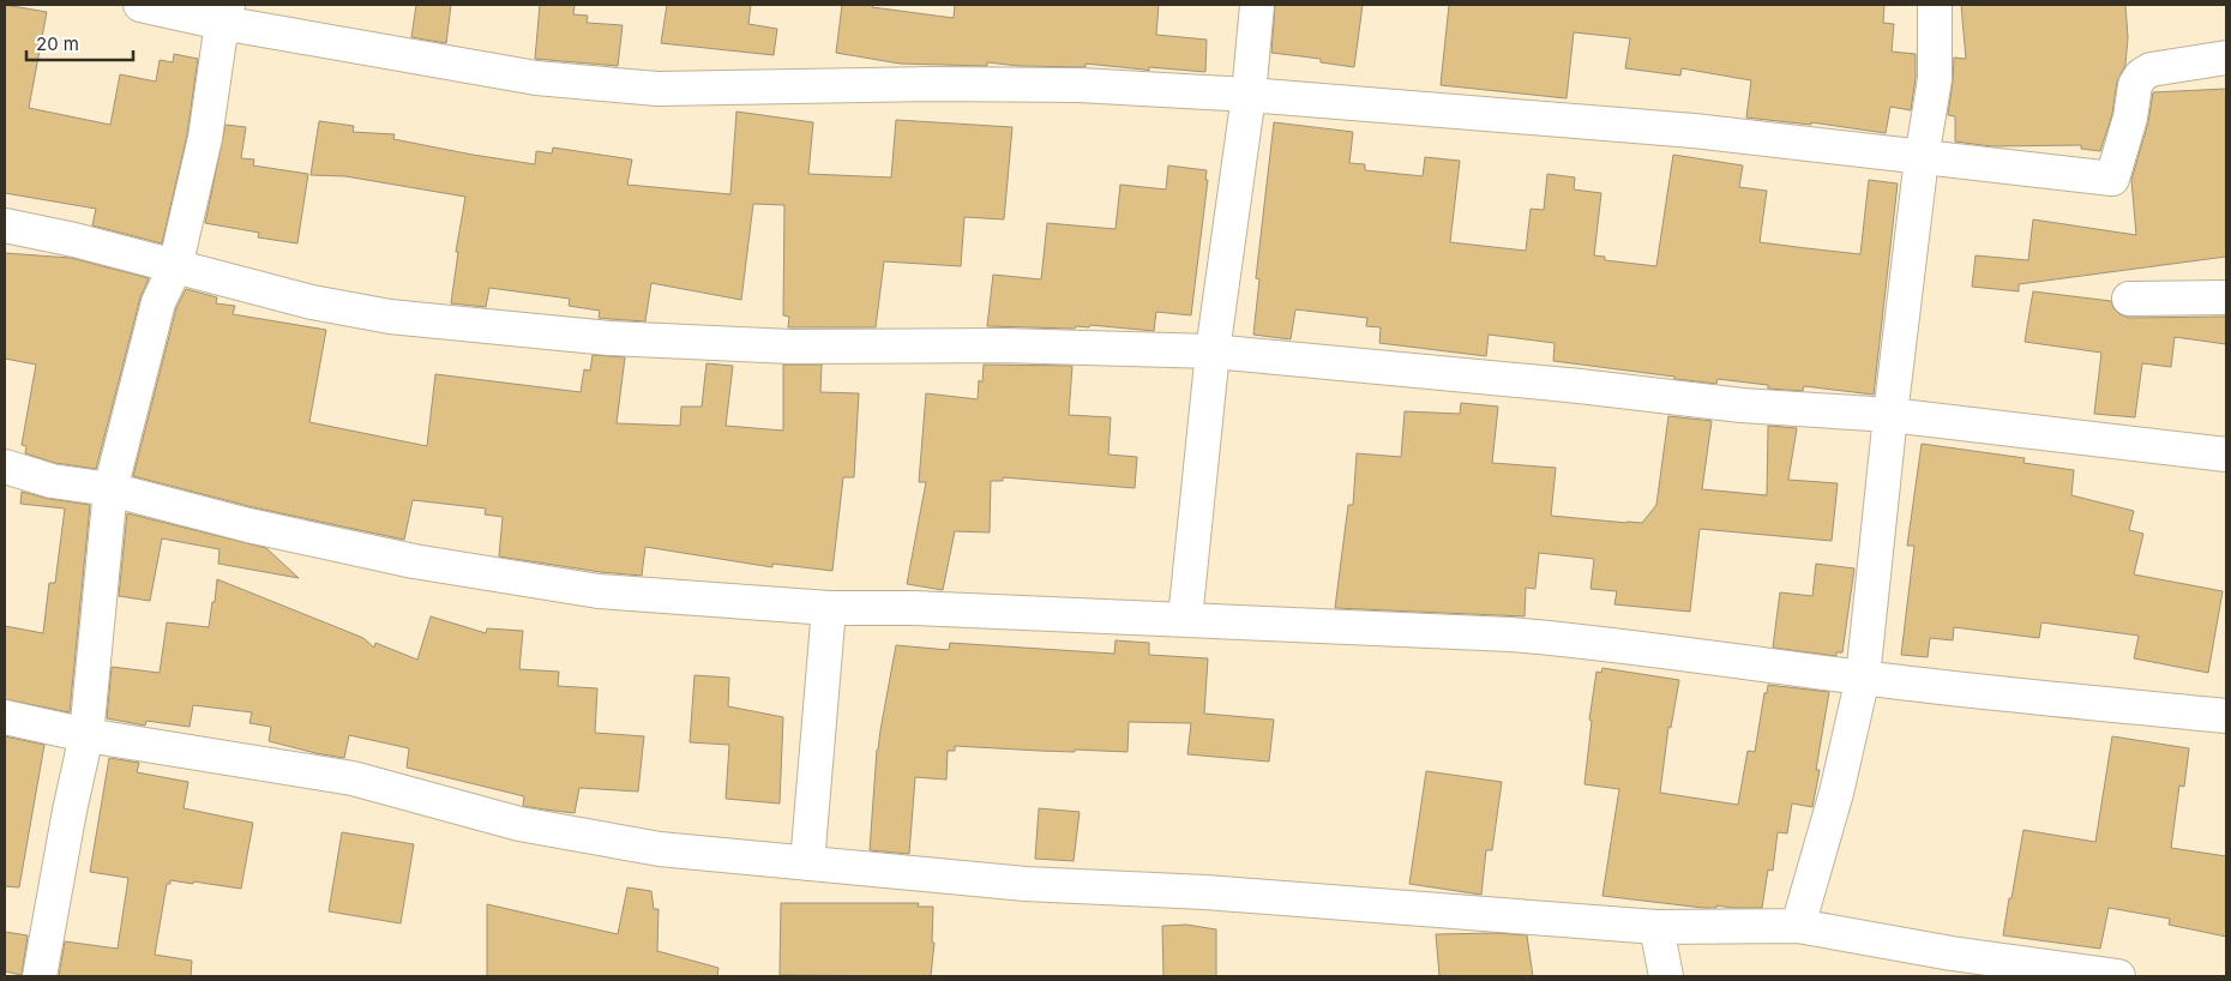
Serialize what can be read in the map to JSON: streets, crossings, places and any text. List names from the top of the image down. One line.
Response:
{"scale_bar":"20 m"}
